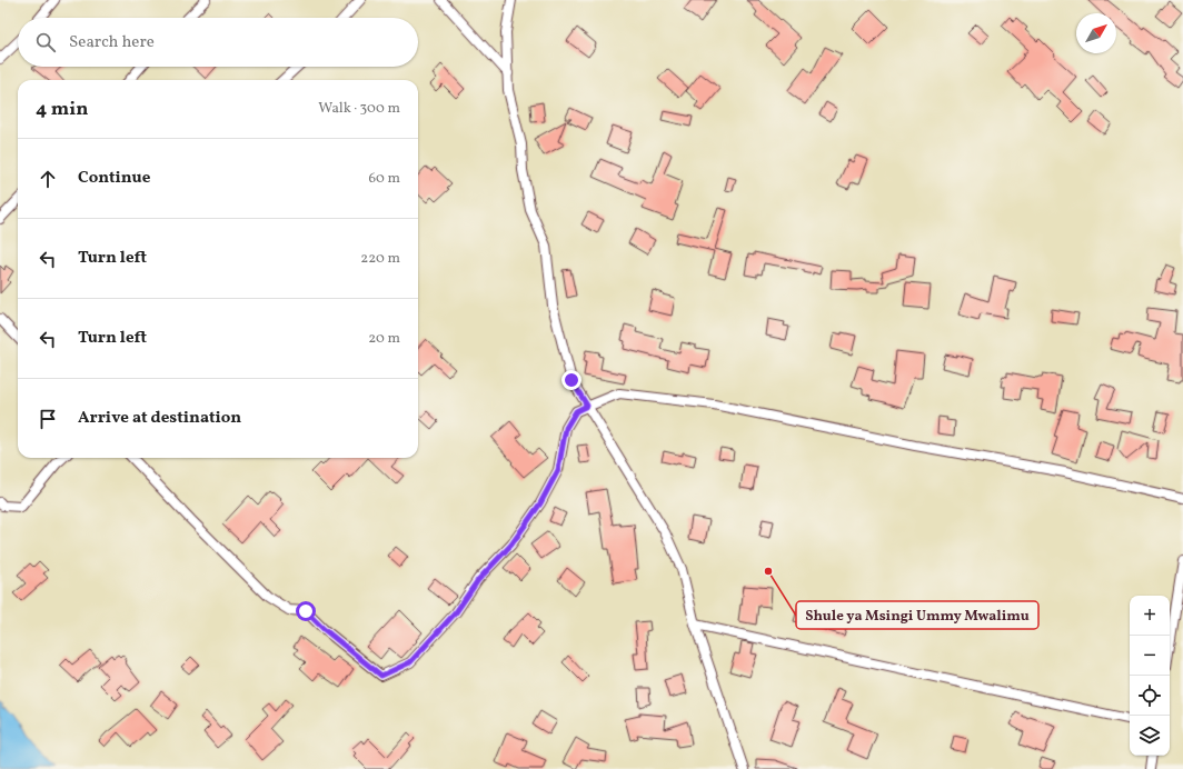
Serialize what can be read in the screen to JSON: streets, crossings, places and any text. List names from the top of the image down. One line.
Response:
{"places":["Shule ya Msingi Ummy Mwalimu"],"north":"top right","page":{"search":"Search here","heading":["4 min","Walk · 300 m"],"list":[["Continue","60 m"],["Turn left","220 m"],["Turn left","20 m"],"Arrive at destination"],"map_buttons":["+","−"]}}
